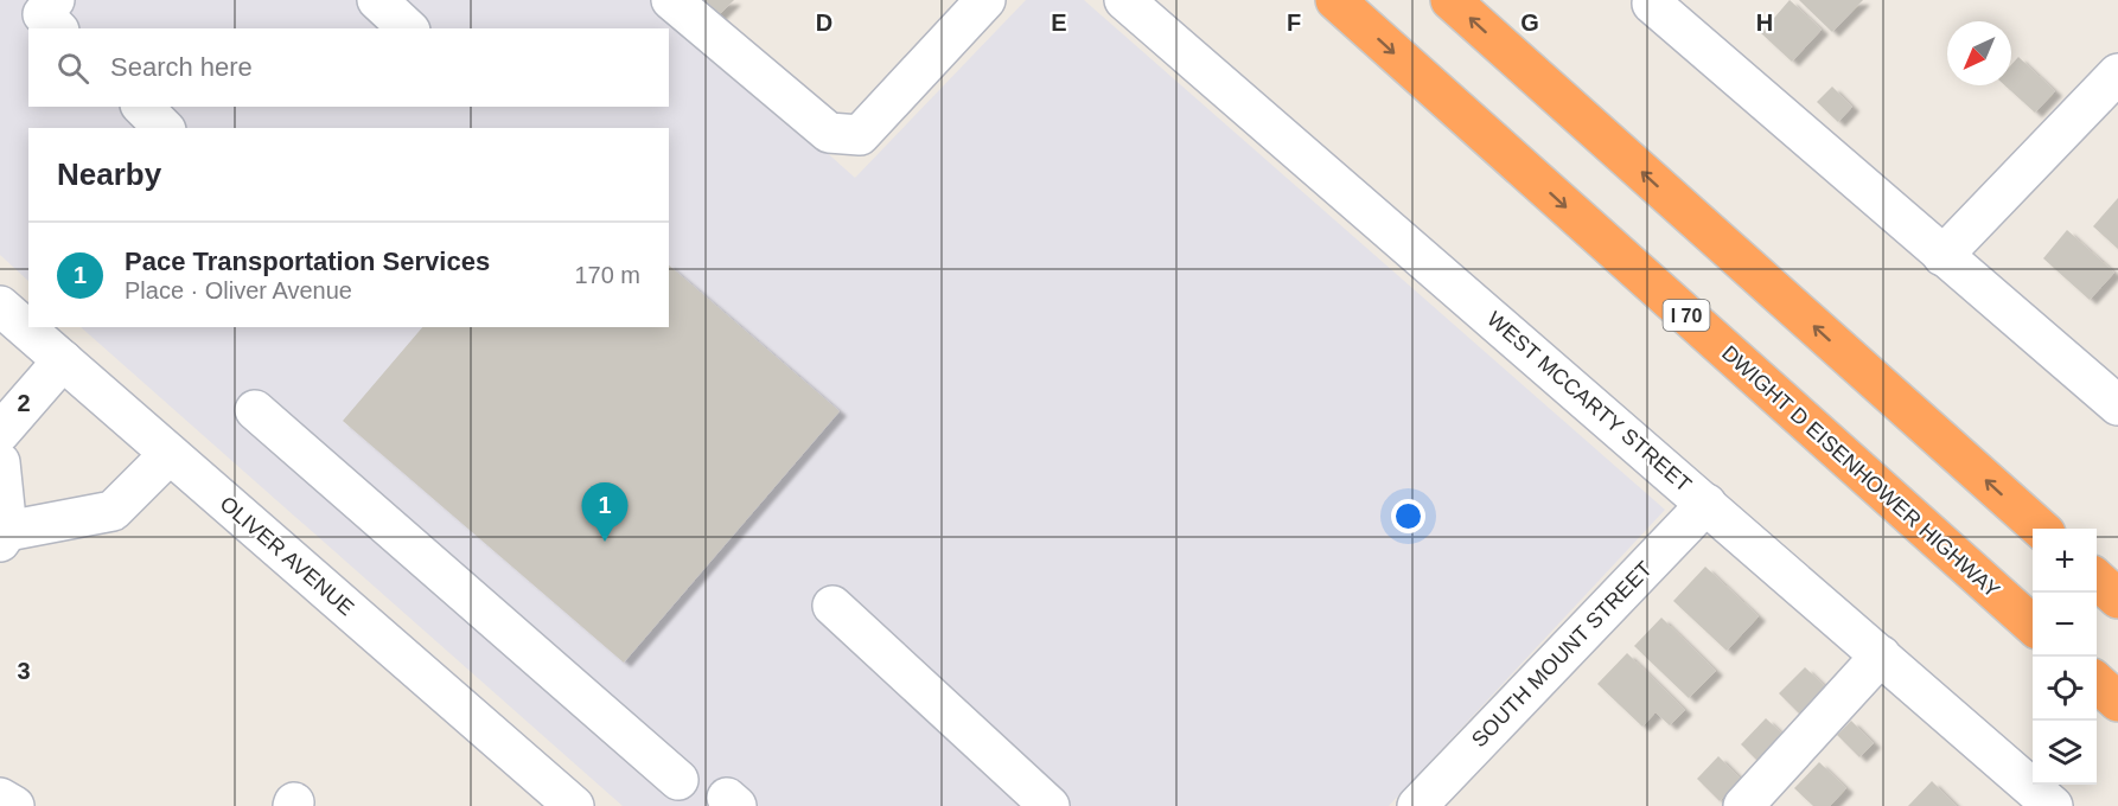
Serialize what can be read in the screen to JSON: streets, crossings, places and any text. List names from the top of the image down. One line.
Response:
{"streets":{"highway":["I 70","DWIGHT D EISENHOWER HIGHWAY"],"street":["WEST MCCARTY STREET","OLIVER AVENUE","SOUTH MOUNT STREET"]},"crossings":[["WEST MCCARTY STREET","SOUTH MOUNT STREET"]],"north":"bottom left","page":{"search":"Search here","heading":"Nearby","list":[{"mark":"1","name":"Pace Transportation Services","note":"Place · Oliver Avenue","value":"170 m"}],"pins":"1","map_buttons":["+","−"]},"grid":{"columns":["D","E","F","G","H"],"rows":["2","3"]}}
